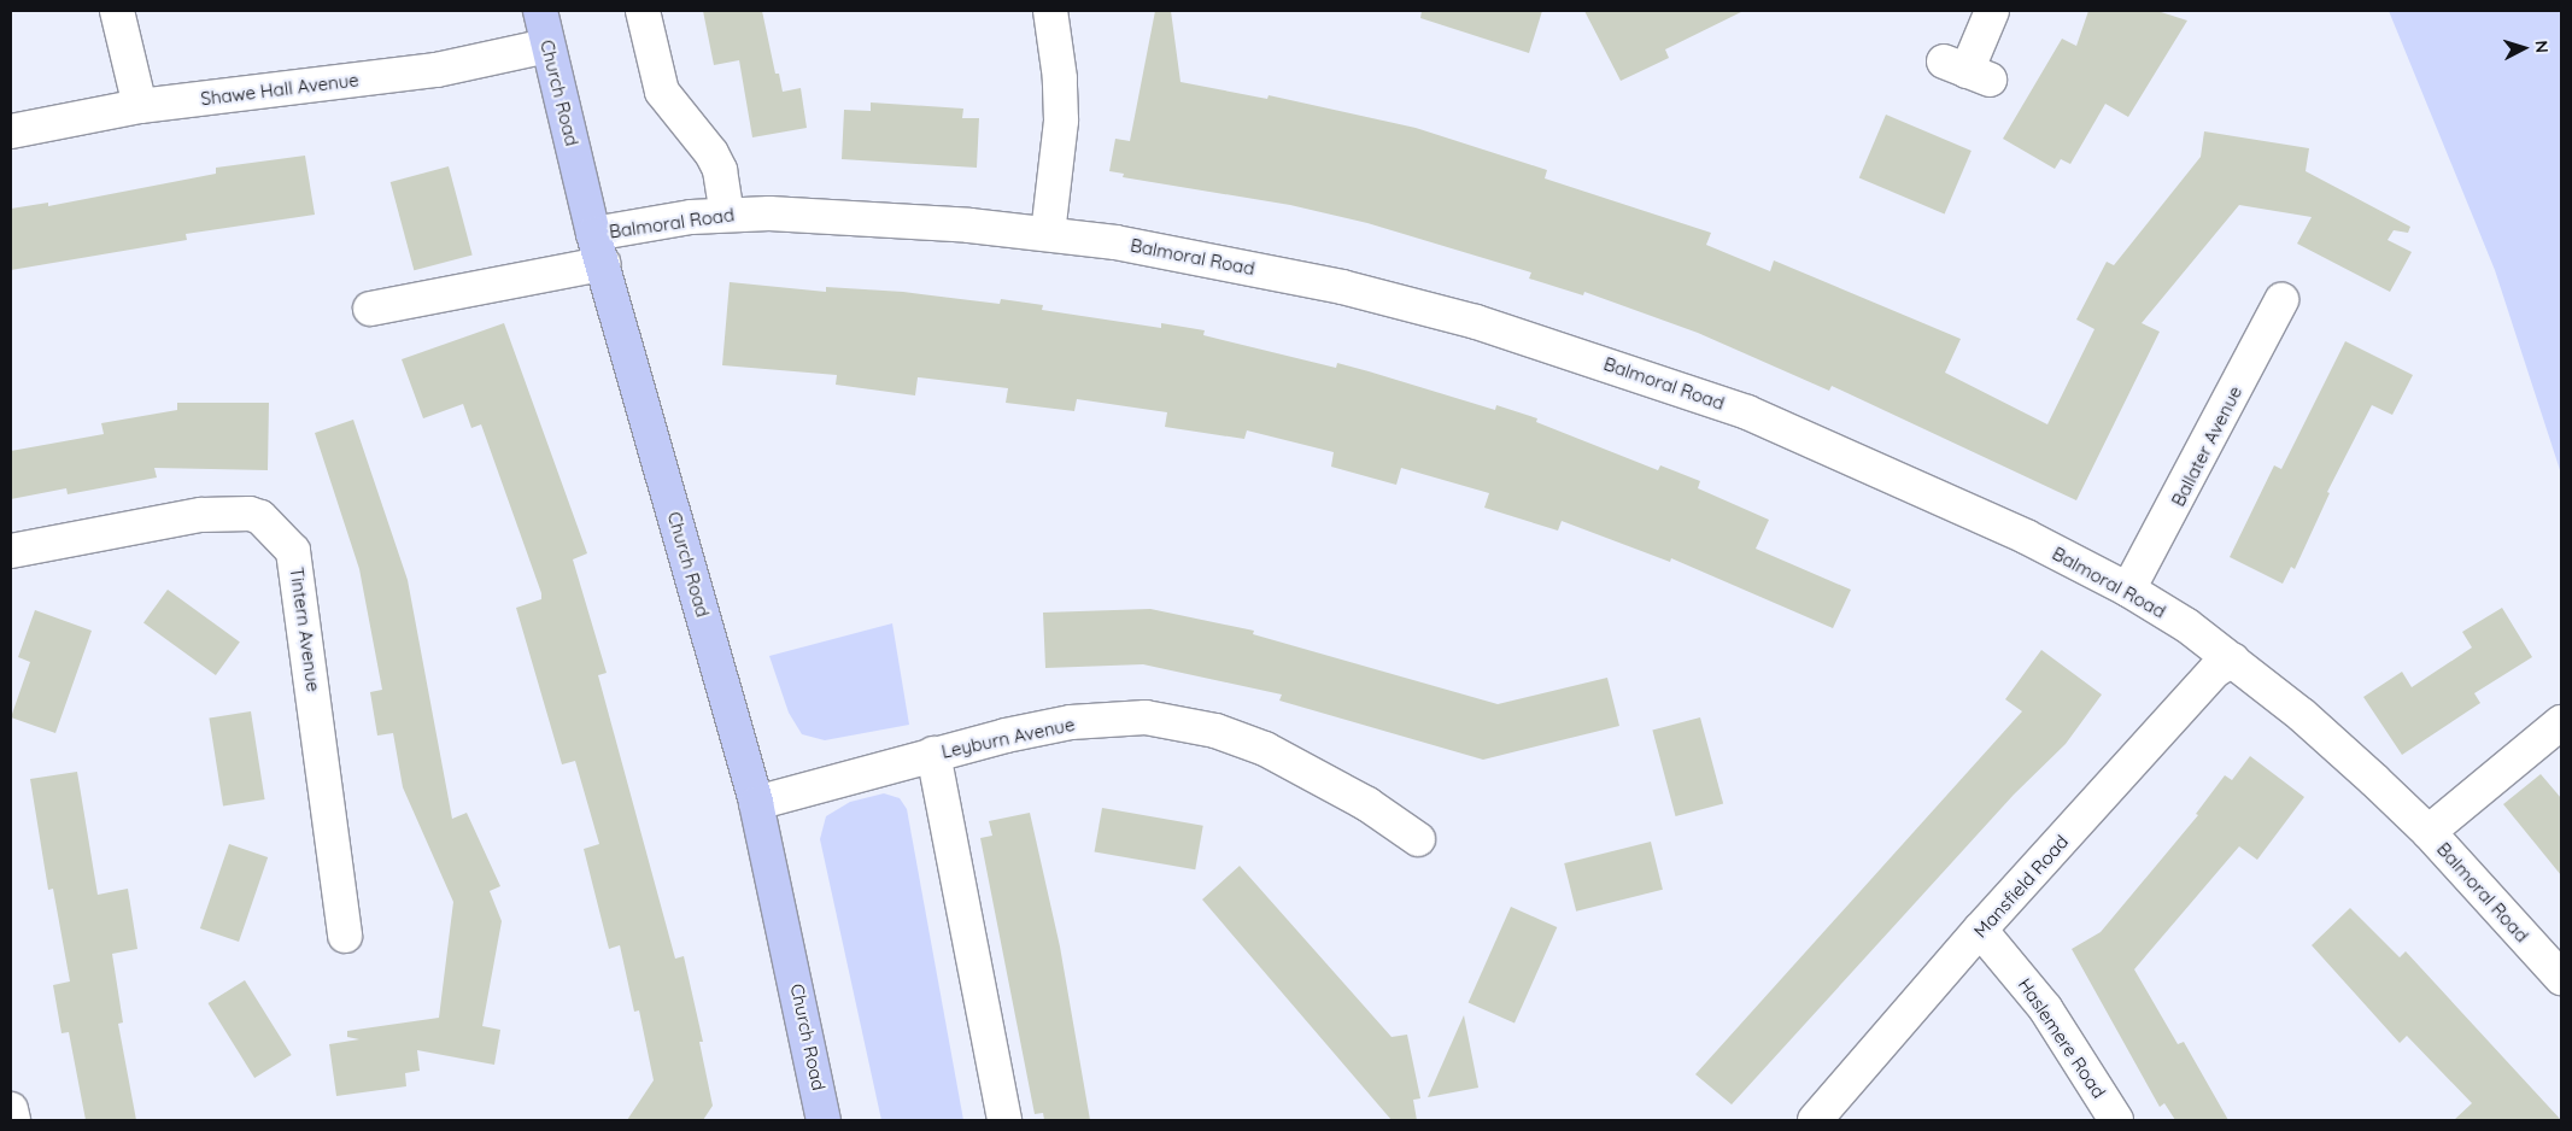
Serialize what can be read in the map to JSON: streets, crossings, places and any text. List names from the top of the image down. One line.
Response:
{"streets":{"main road":["Church Road"],"street":["Shawe Hall Avenue","Balmoral Road","Ballater Avenue","Tintern Avenue","Leyburn Avenue","Mansfield Road","Haslemere Road"]},"crossings":[["Shawe Hall Avenue","Church Road"],["Church Road","Balmoral Road"],["Church Road","Leyburn Avenue"],["Balmoral Road","Ballater Avenue"],["Balmoral Road","Mansfield Road"],["Mansfield Road","Haslemere Road"]],"north":"right"}
